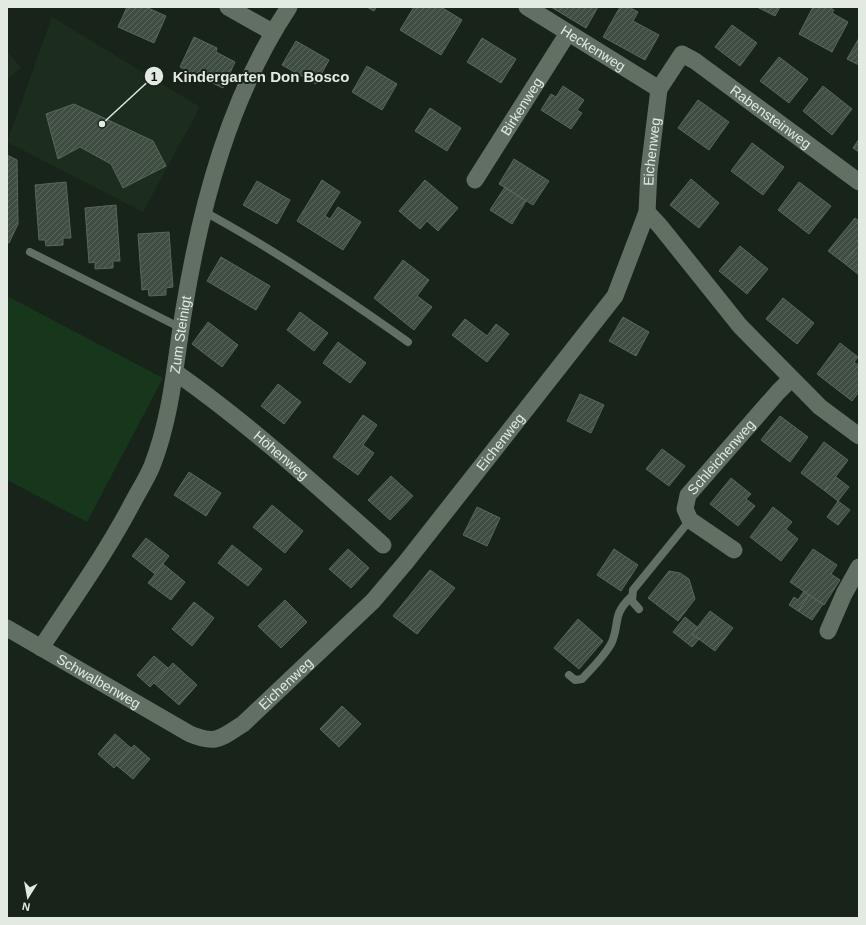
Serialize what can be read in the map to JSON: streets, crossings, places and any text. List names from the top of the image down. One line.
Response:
{"streets":{"street":["Heckenweg","Birkenweg","Rabensteinweg","Eichenweg","Zum Steinigt","Höhenweg","Schleichenweg","Schwalbenweg"]},"crossings":[["Heckenweg","Birkenweg"],["Heckenweg","Eichenweg"],["Rabensteinweg","Eichenweg"],["Eichenweg","Schwalbenweg"],["Zum Steinigt","Höhenweg"],["Zum Steinigt","Schwalbenweg"]],"places":["Kindergarten Don Bosco"],"north":"bottom"}
